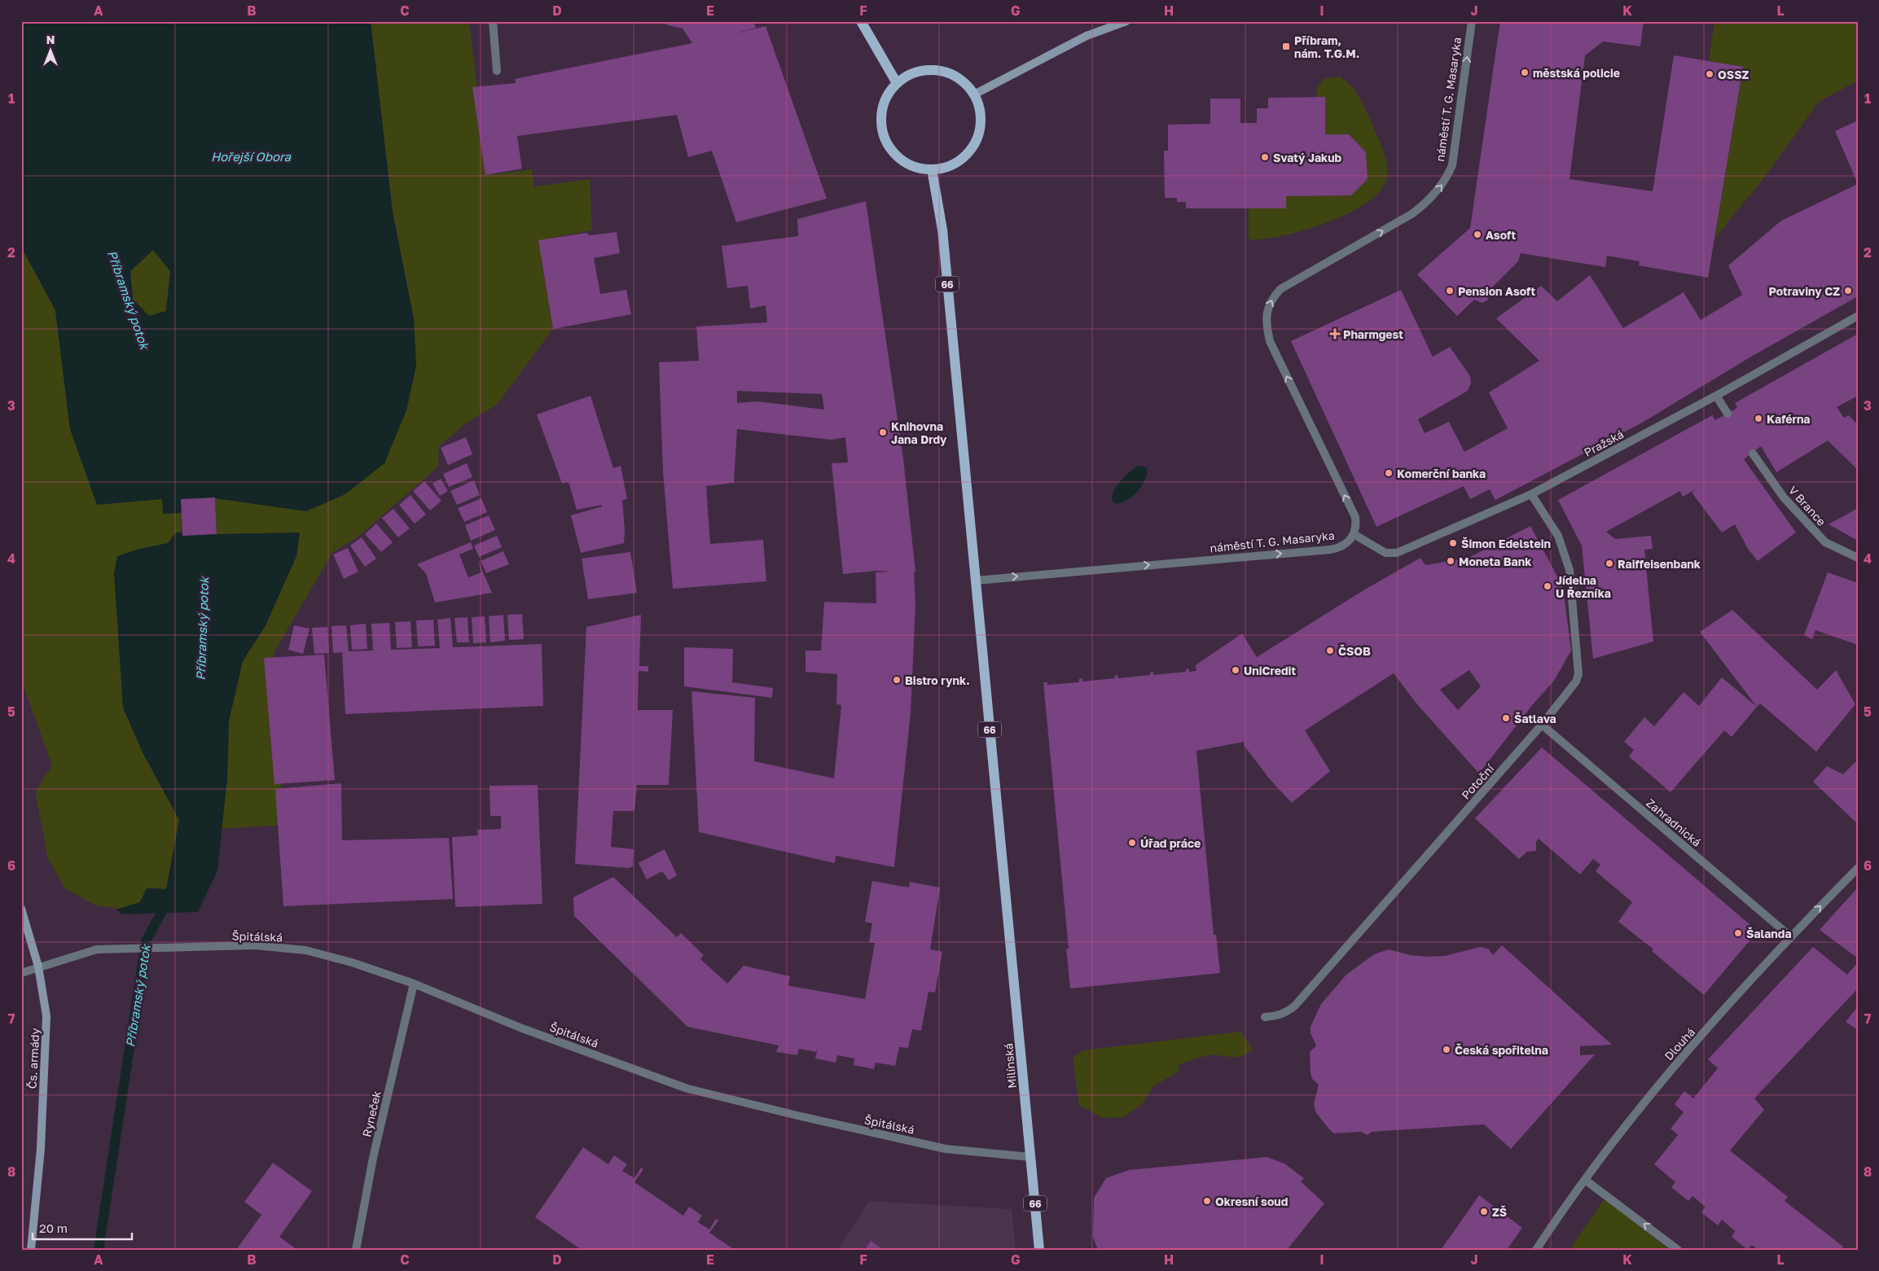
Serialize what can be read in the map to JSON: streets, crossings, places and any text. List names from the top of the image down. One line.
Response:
{"streets":{"main road":["66","Milínská"],"street":["náměstí T. G. Masaryka","Pražská","V Brance","Potoční","Zahradnická","Špitálská","Dlouhá","Čs. armády","Ryneček"]},"crossings":[["náměstí T. G. Masaryka","66"],["náměstí T. G. Masaryka","Pražská"],["náměstí T. G. Masaryka","Milínská"],["66","Milínská"],["Pražská","Potoční"],["Potoční","Zahradnická"],["Zahradnická","Dlouhá"],["Špitálská","Čs. armády"],["Špitálská","Milínská"],["Špitálská","Ryneček"]],"water":["Hořejší Obora","Příbramský potok"],"places":{"transit":["Příbram, nám. T.G.M."],"other":["městská policie","OSSZ","Svatý Jakub","Asoft","Pension Asoft","Potraviny CZ","Kaférna","Knihovna Jana Drdy","Komerční banka","Šimon Edelstein","Moneta Bank","Raiffeisenbank","Jídelna U Řezníka","ČSOB","UniCredit","Bistro rynk.","Šatlava","Úřad práce","Šalanda","Česká spořitelna","Okresní soud","ZŠ"],"health":["Pharmgest"]},"scale_bar":"20 m","north":"top","grid":{"columns":["A","B","C","D","E","F","G","H","I","J","K","L"],"rows":["1","2","3","4","5","6","7","8"]}}
